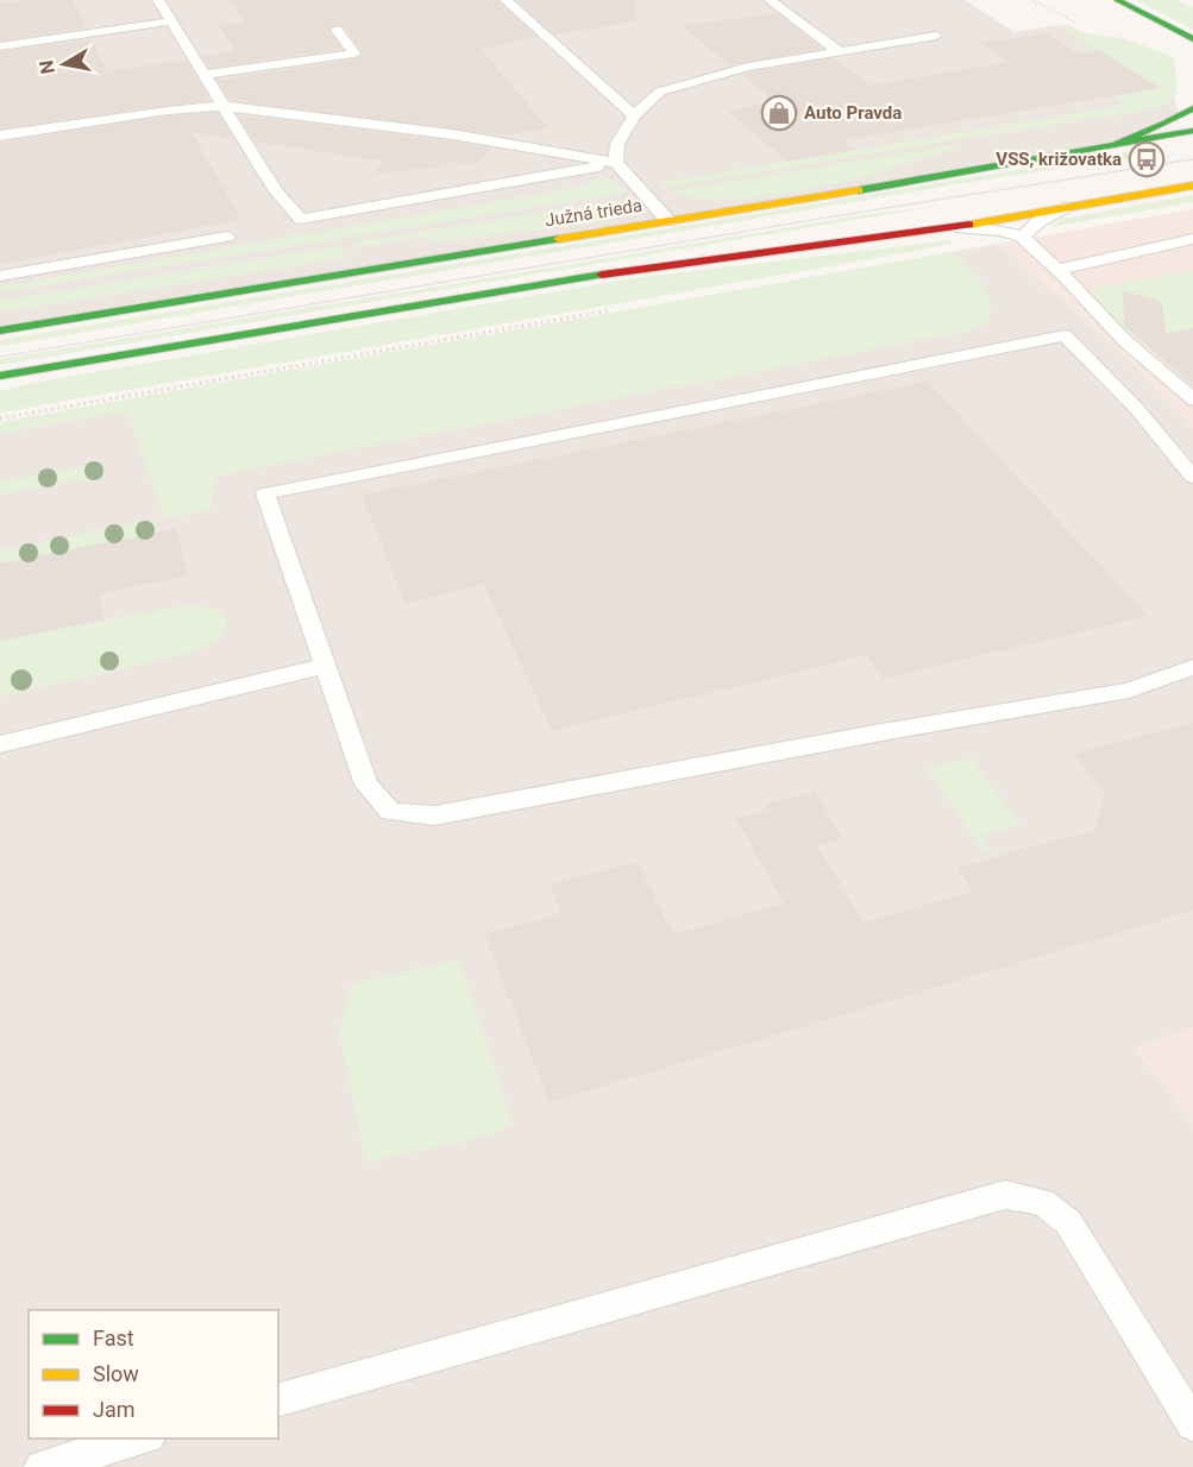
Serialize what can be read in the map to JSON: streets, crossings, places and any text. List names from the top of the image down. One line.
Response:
{"streets":{"main road":["Južná trieda"]},"places":{"shop":["Auto Pravda"],"bus stop":["VSS, križovatka"]},"legend":["Fast","Slow","Jam"],"north":"left"}
